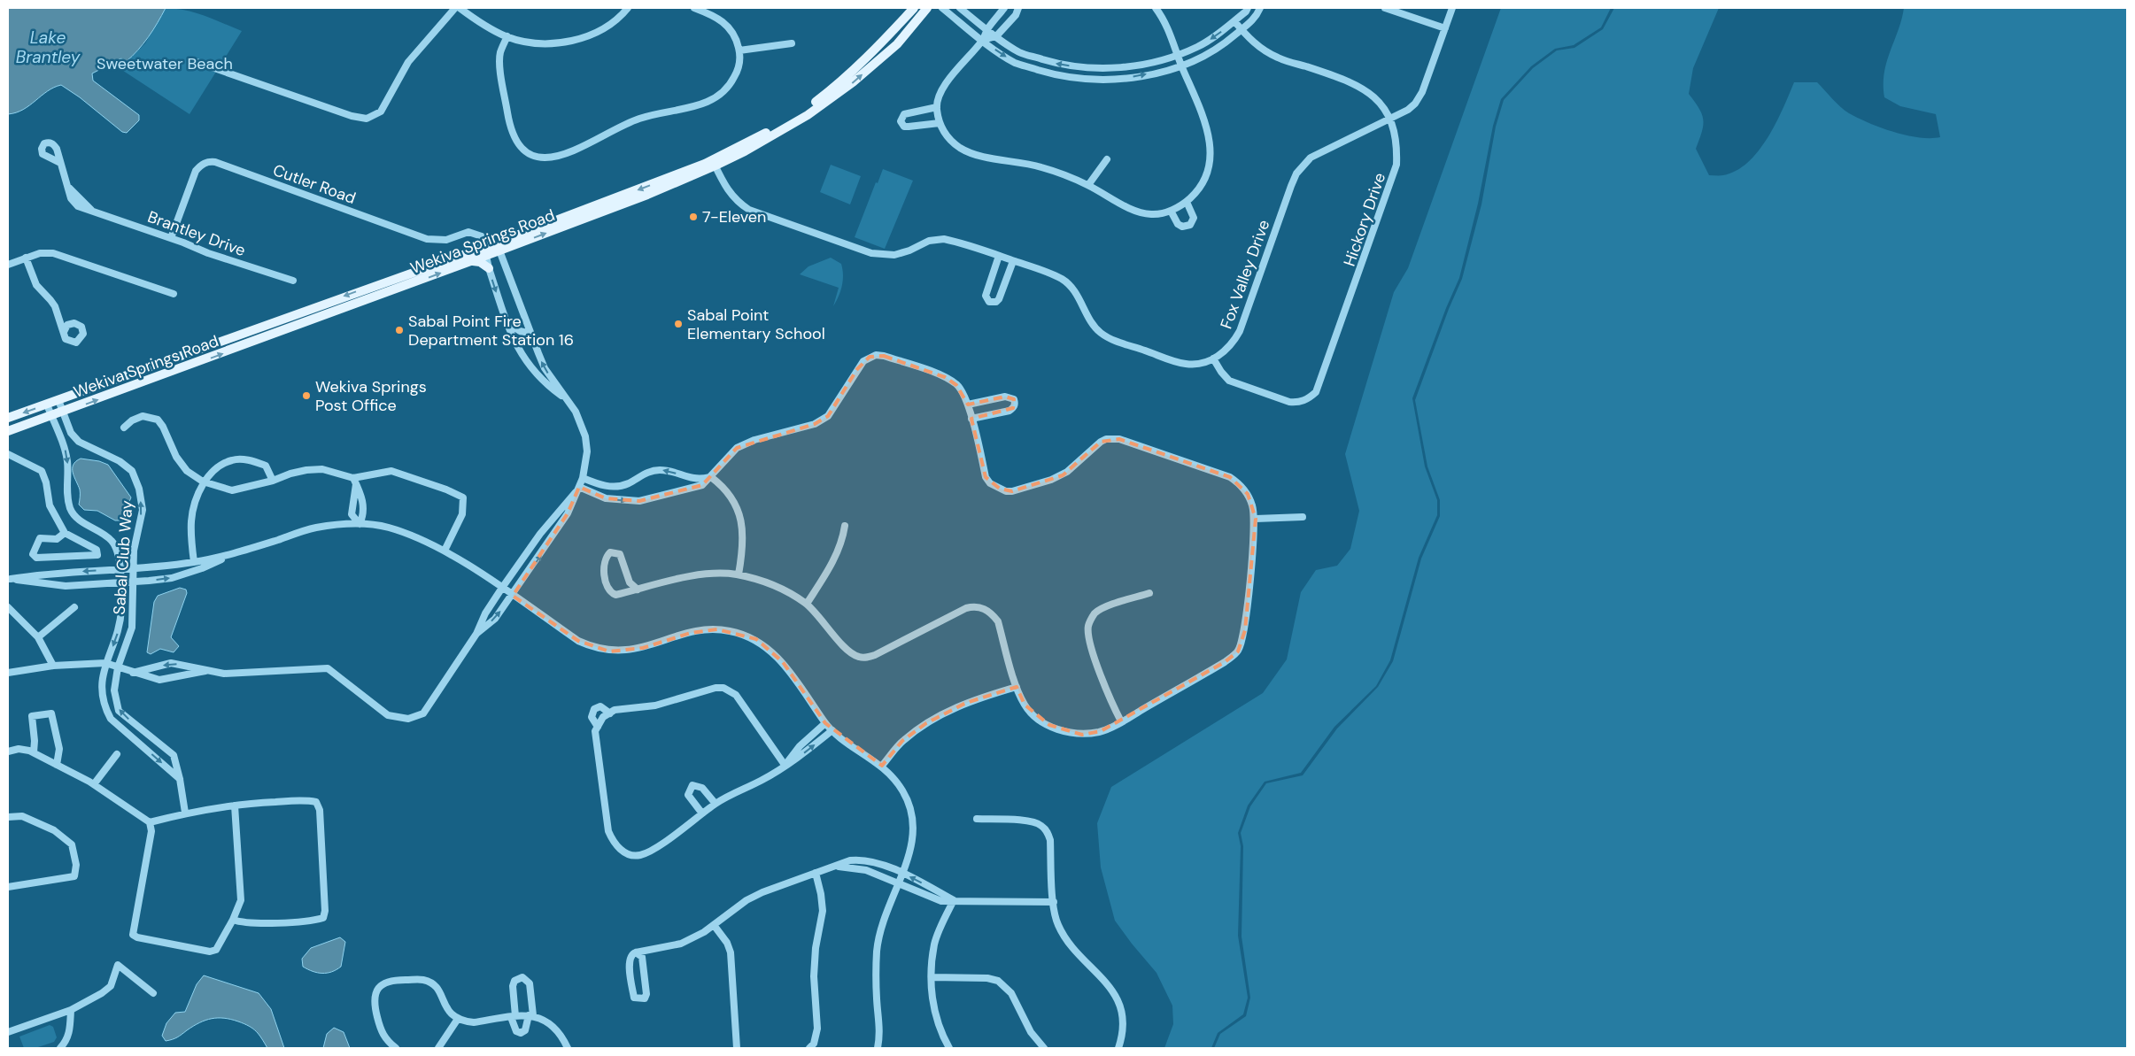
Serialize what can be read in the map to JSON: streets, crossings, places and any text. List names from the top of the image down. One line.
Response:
{"streets":{"main road":["Wekiva Springs Road"],"street":["Cutler Road","Hickory Drive","Brantley Drive","Fox Valley Drive","Sabal Club Way"]},"crossings":[["Cutler Road","Brantley Drive"],["Cutler Road","Wekiva Springs Road"],["Hickory Drive","Fox Valley Drive"],["Wekiva Springs Road","Fox Valley Drive"],["Wekiva Springs Road","Sabal Club Way"]],"water":["Lake Brantley"],"parks":["Sweetwater Beach"],"places":["7-Eleven","Sabal Point Elementary School","Sabal Point Fire Department Station 16","Wekiva Springs Post Office"]}
